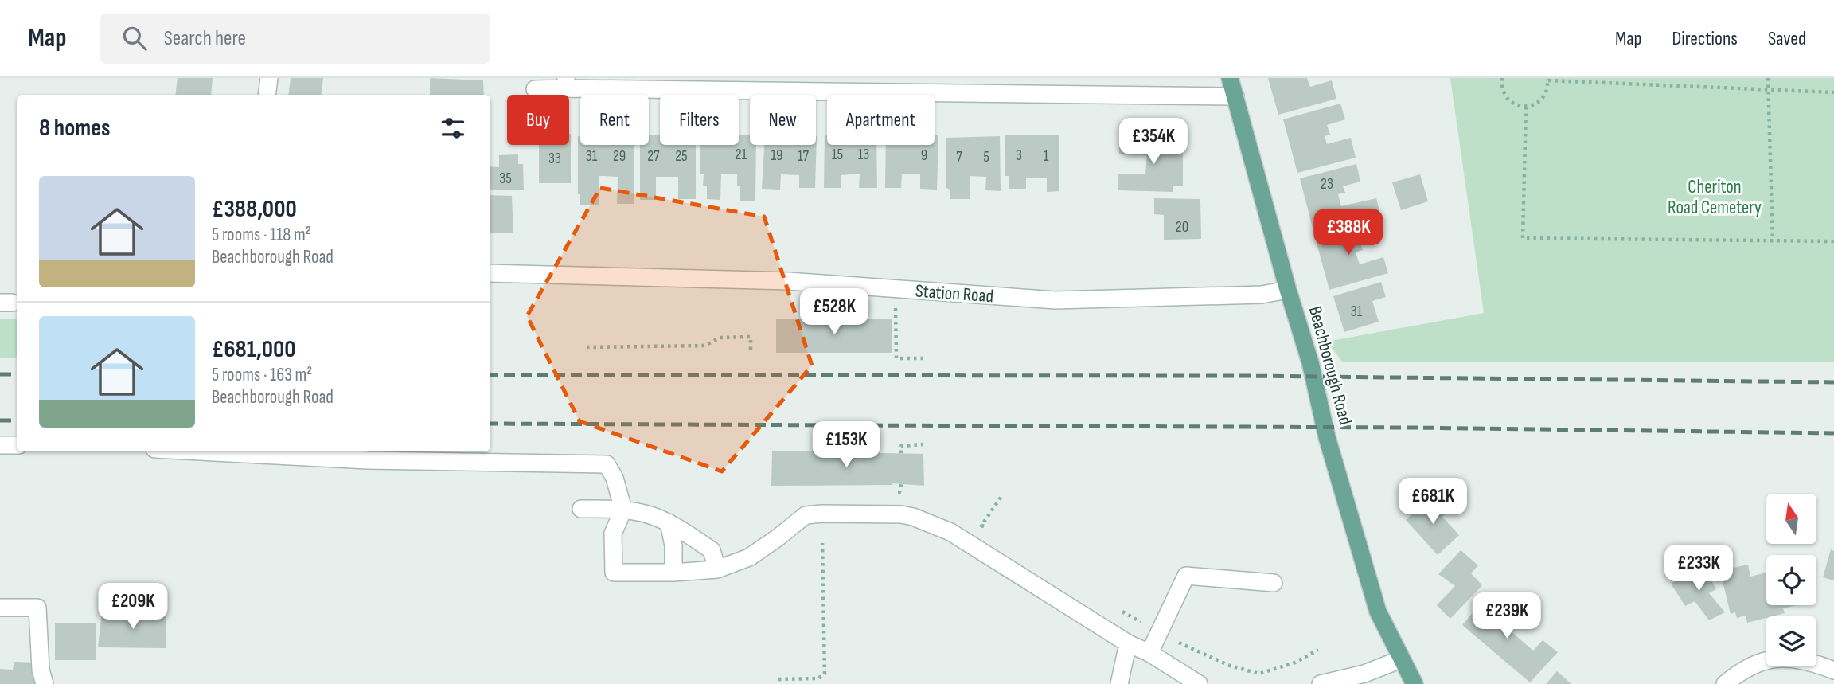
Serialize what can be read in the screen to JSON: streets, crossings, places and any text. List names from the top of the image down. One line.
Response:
{"streets":{"main road":["Beachborough Road"],"street":["Station Road"]},"crossings":[["Station Road","Beachborough Road"]],"parks":["Cheriton Road Cemetery"],"house_numbers":["21","15","13","19","9","3","31","29","27","25","17","1","7","5","33","35","23","20","31"],"north":"top","page":{"header":"Map","search":"Search here","nav":["Map","Directions","Saved"],"chip":["Buy","Rent","Filters","New","Apartment"],"heading":"8 homes","price":["£354K","£388K","£528K","£153K","£681K","£233K","£209K","£239K"],"list":[{"name":"£388,000","note":"5 rooms · 118 m² · Beachborough Road"},{"name":"£681,000","note":"5 rooms · 163 m² · Beachborough Road"}]}}
